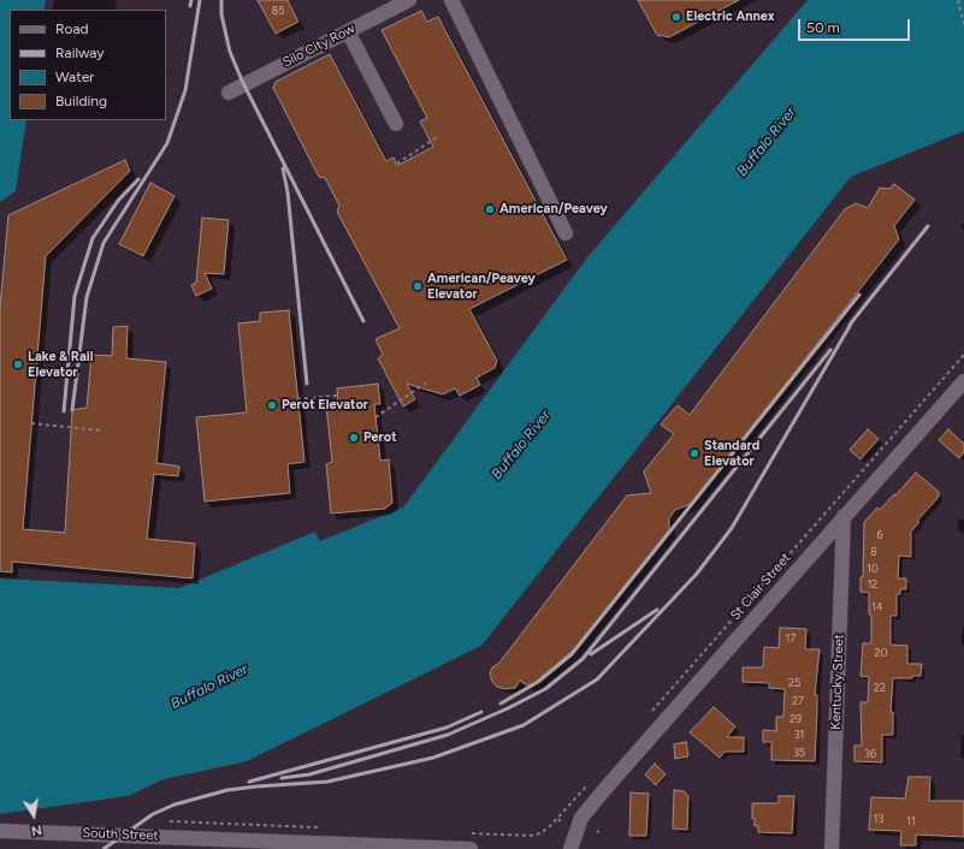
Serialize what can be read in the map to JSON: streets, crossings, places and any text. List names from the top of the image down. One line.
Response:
{"streets":{"street":["Silo City Row","St Clair Street","Kentucky Street","South Street"]},"crossings":[["St Clair Street","Kentucky Street"]],"water":["Buffalo River"],"places":["Electric Annex","American/Peavey","American/Peavey Elevator","Lake & Rail Elevator","Perot Elevator","Perot","Standard Elevator"],"house_numbers":["85","6","8","10","12","14","17","20","25","22","27","29","31","35","36","13","11"],"legend":["Road","Railway","Water","Building"],"scale_bar":"50 m","north":"bottom"}
